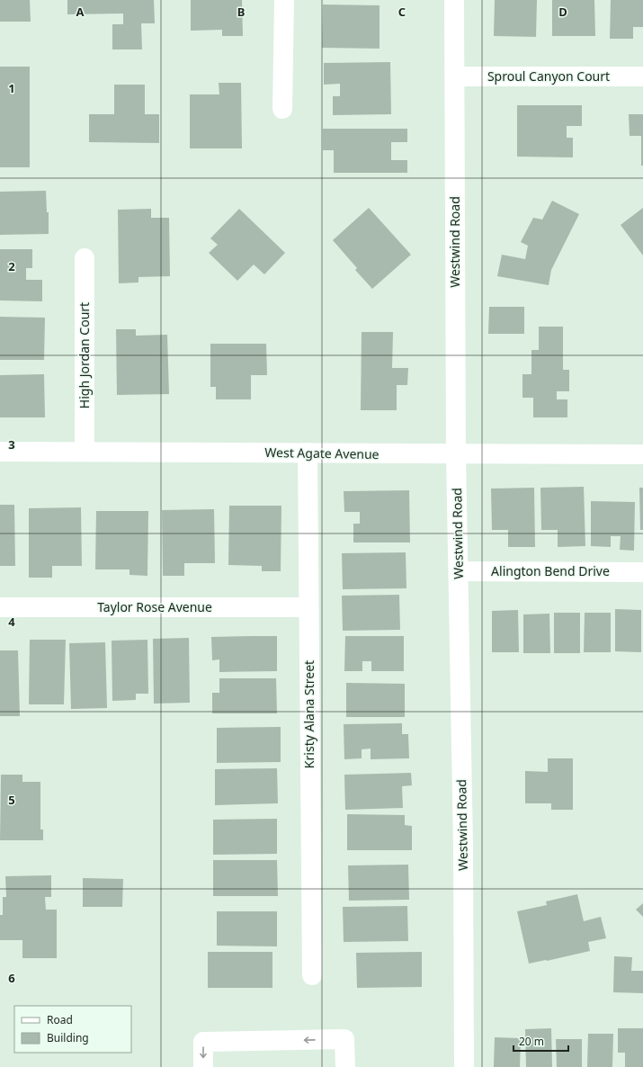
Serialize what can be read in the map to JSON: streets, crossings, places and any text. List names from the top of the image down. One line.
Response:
{"streets":{"street":["Sproul Canyon Court","Westwind Road","High Jordan Court","West Agate Avenue","Alington Bend Drive","Taylor Rose Avenue","Kristy Alana Street"]},"crossings":[["Sproul Canyon Court","Westwind Road"],["Westwind Road","West Agate Avenue"],["Westwind Road","Alington Bend Drive"],["High Jordan Court","West Agate Avenue"],["West Agate Avenue","Kristy Alana Street"],["Taylor Rose Avenue","Kristy Alana Street"]],"legend":["Road","Building"],"scale_bar":"20 m","grid":{"columns":["A","B","C","D"],"rows":["1","2","3","4","5","6"]}}
